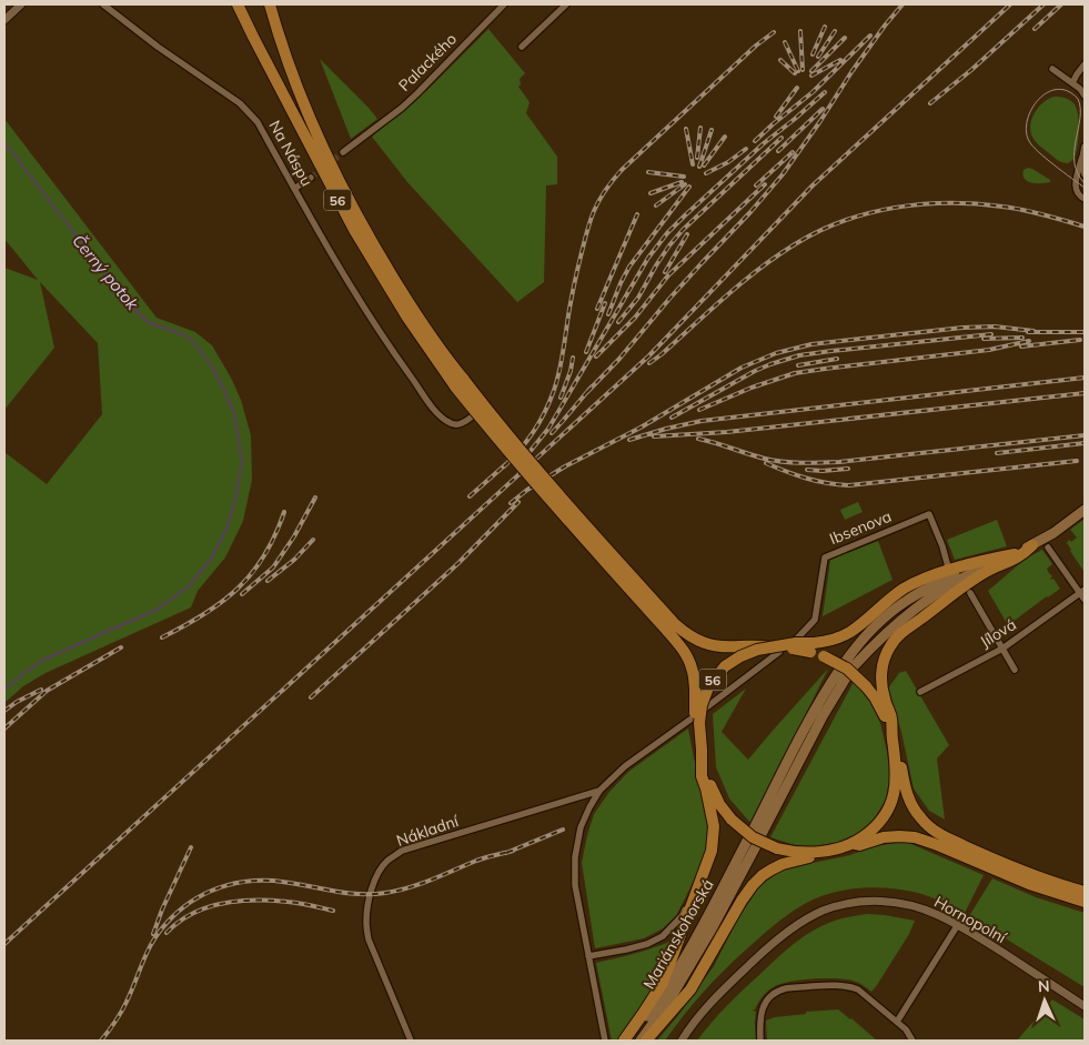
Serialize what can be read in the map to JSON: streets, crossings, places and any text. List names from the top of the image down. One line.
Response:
{"streets":{"highway":["56"],"main road":["Mariánskohorská"],"street":["Palackého","Na Náspu","Ibsenova","Jílová","Nákladní","Hornopolní"]},"water":["Černý potok"],"north":"top"}
